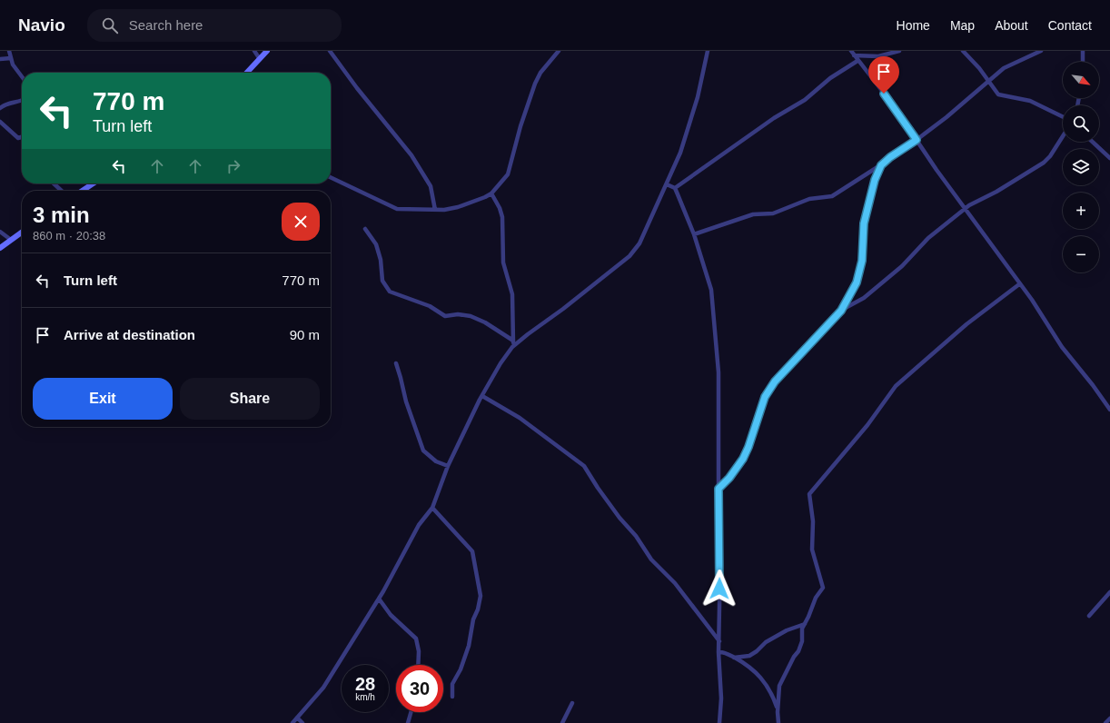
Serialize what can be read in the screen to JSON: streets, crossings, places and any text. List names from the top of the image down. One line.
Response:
{"north":"bottom right","page":{"header":"Navio","search":"Search here","nav":["Home","Map","About","Contact"],"map_buttons":["+","−"],"turn":["770 m","Turn left"],"heading":["3 min","860 m · 20:38"],"list":[{"name":"Turn left","value":"770 m"},{"name":"Arrive at destination","value":"90 m"}],"buttons":["Exit","Share"],"speed":"28 km/h","limit":"30"}}
